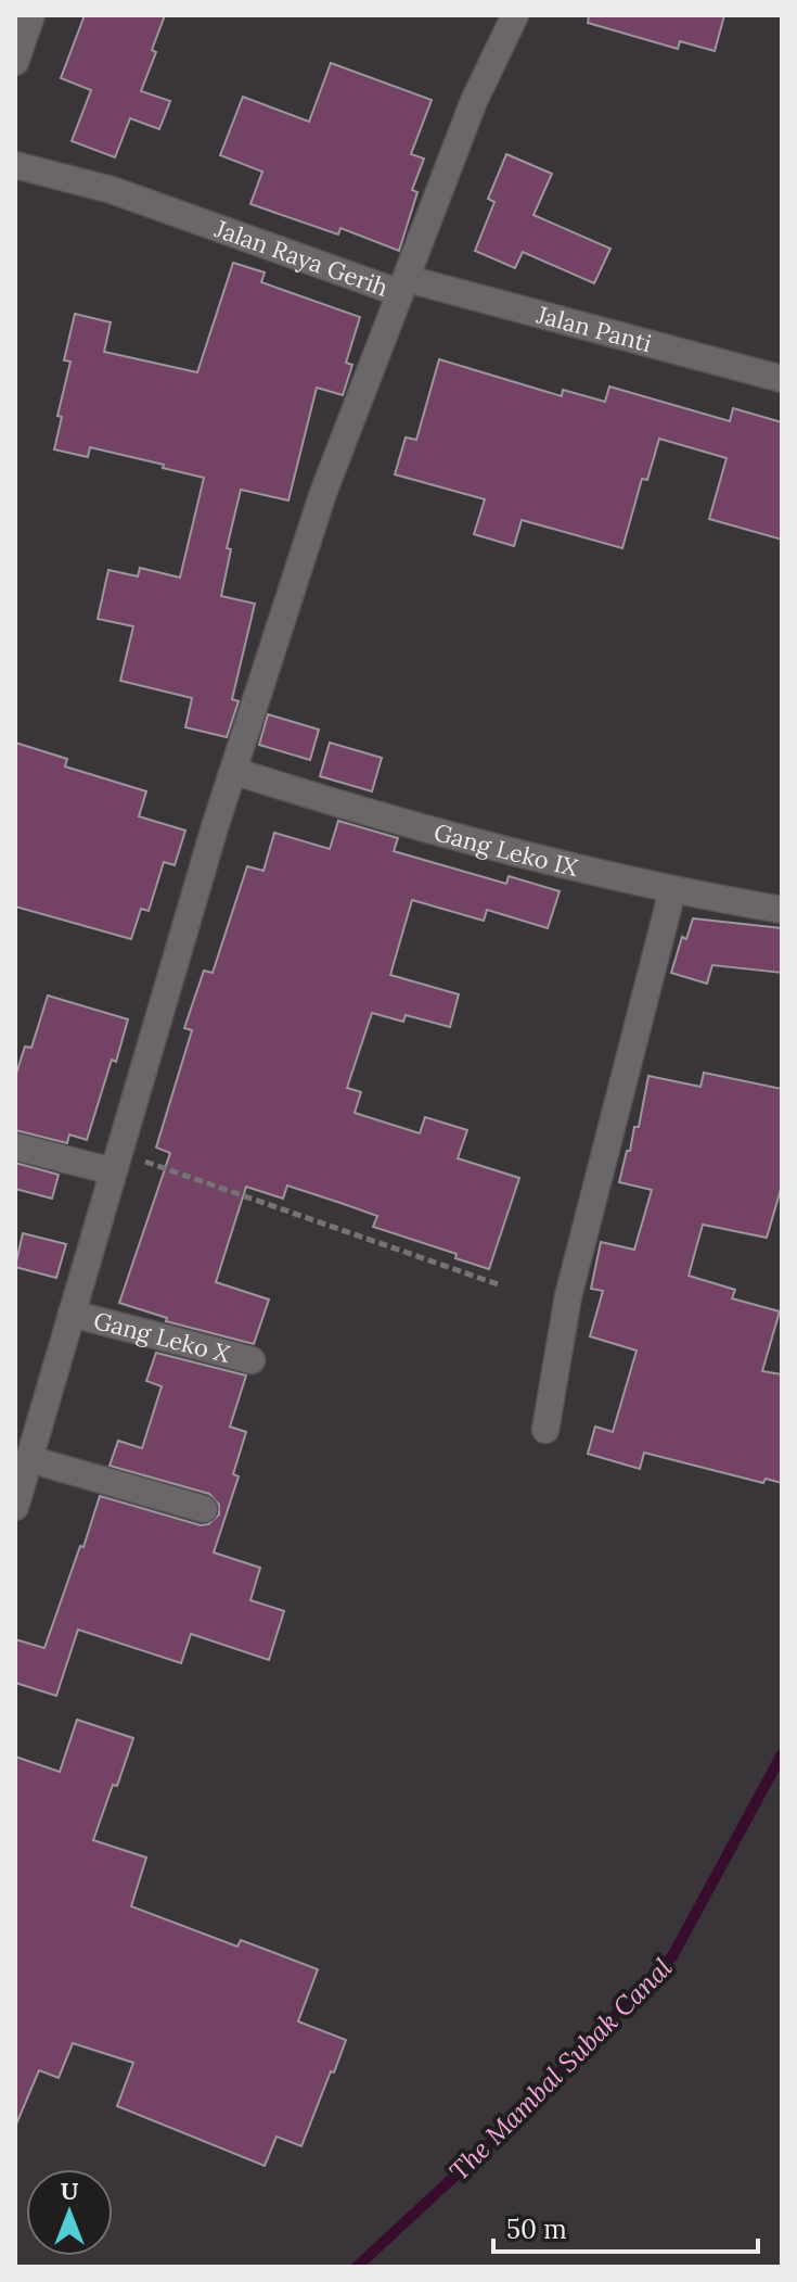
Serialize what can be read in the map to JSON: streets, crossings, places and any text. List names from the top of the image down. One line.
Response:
{"streets":{"street":["Jalan Raya Gerih","Jalan Panti","Gang Leko IX","Gang Leko X"]},"crossings":[["Jalan Raya Gerih","Jalan Panti"]],"water":["The Mambal Subak Canal"],"scale_bar":"50 m","north":"top"}
